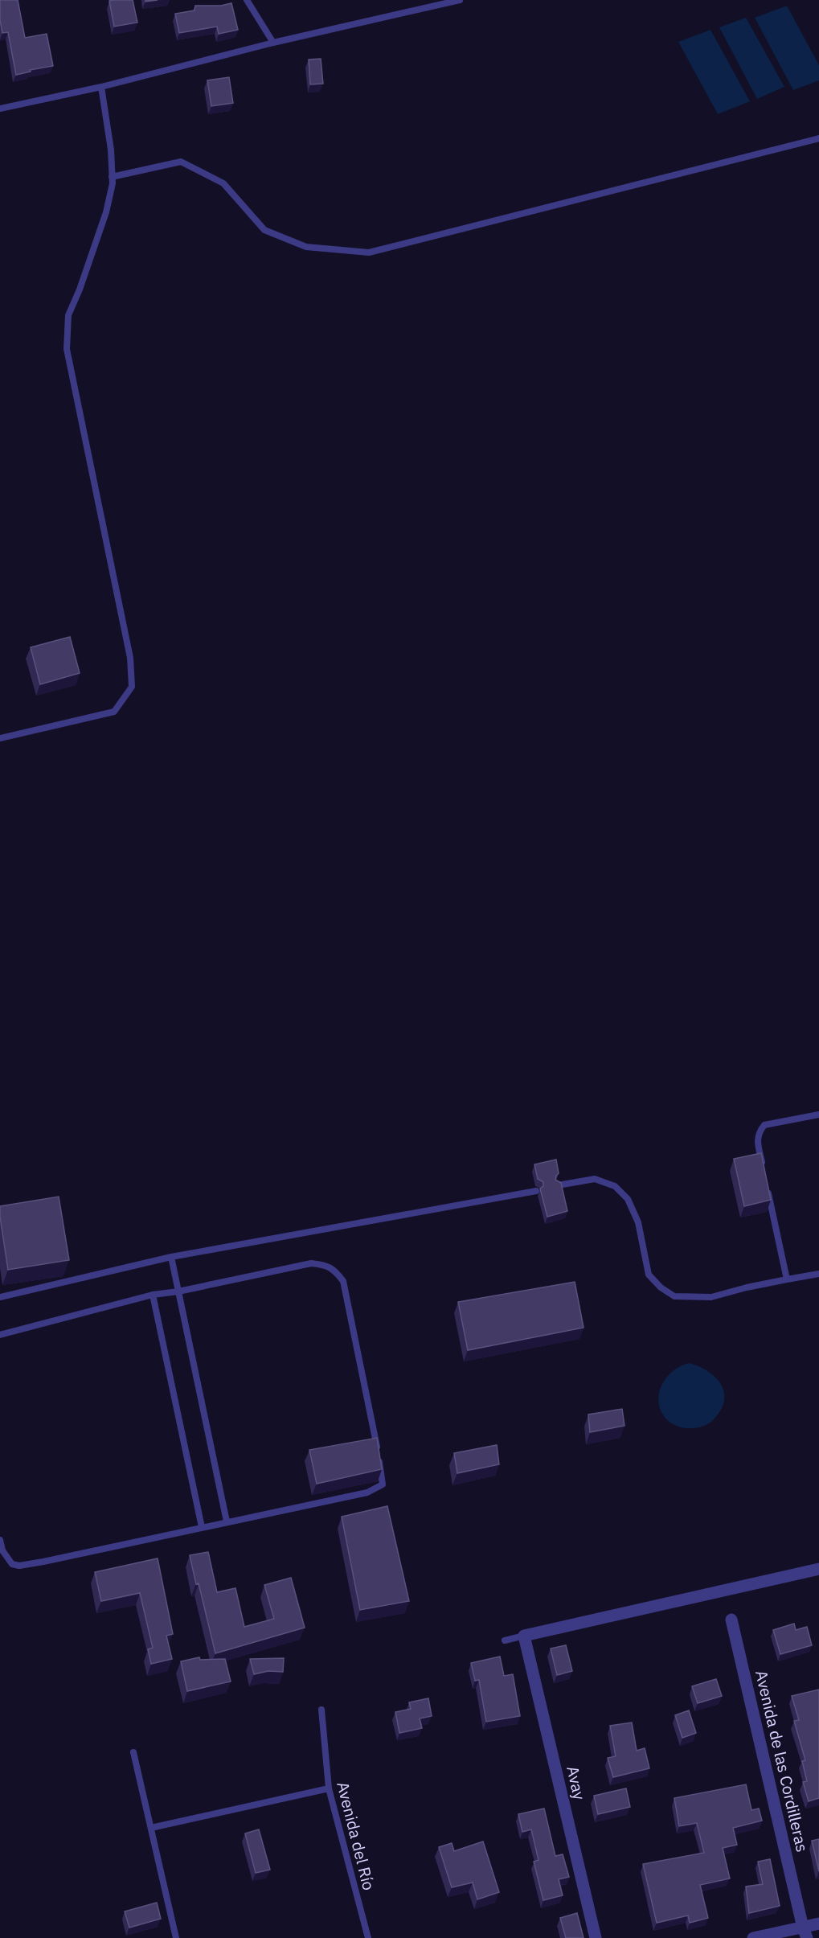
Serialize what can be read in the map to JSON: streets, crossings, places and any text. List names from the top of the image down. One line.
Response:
{"streets":{"street":["Avenida de las Cordilleras","Avay"],"lane":["Avenida del Río"]}}
